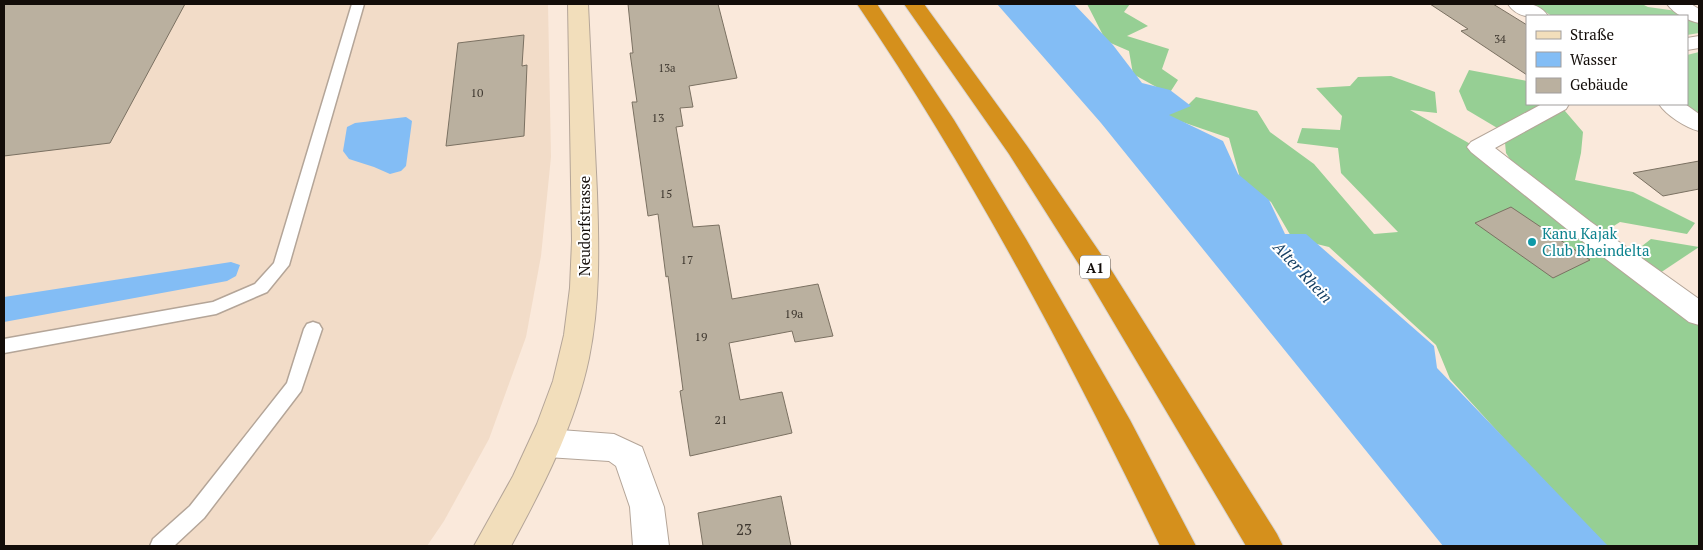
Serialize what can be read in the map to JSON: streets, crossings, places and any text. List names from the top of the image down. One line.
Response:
{"streets":{"highway":["A1"],"main road":["Neudorfstrasse"]},"water":["Alter Rhein"],"places":["Kanu Kajak Club Rheindelta"],"house_numbers":["34","13a","10","13","15","17","19a","19","21","23"],"legend":["Straße","Wasser","Gebäude"]}
